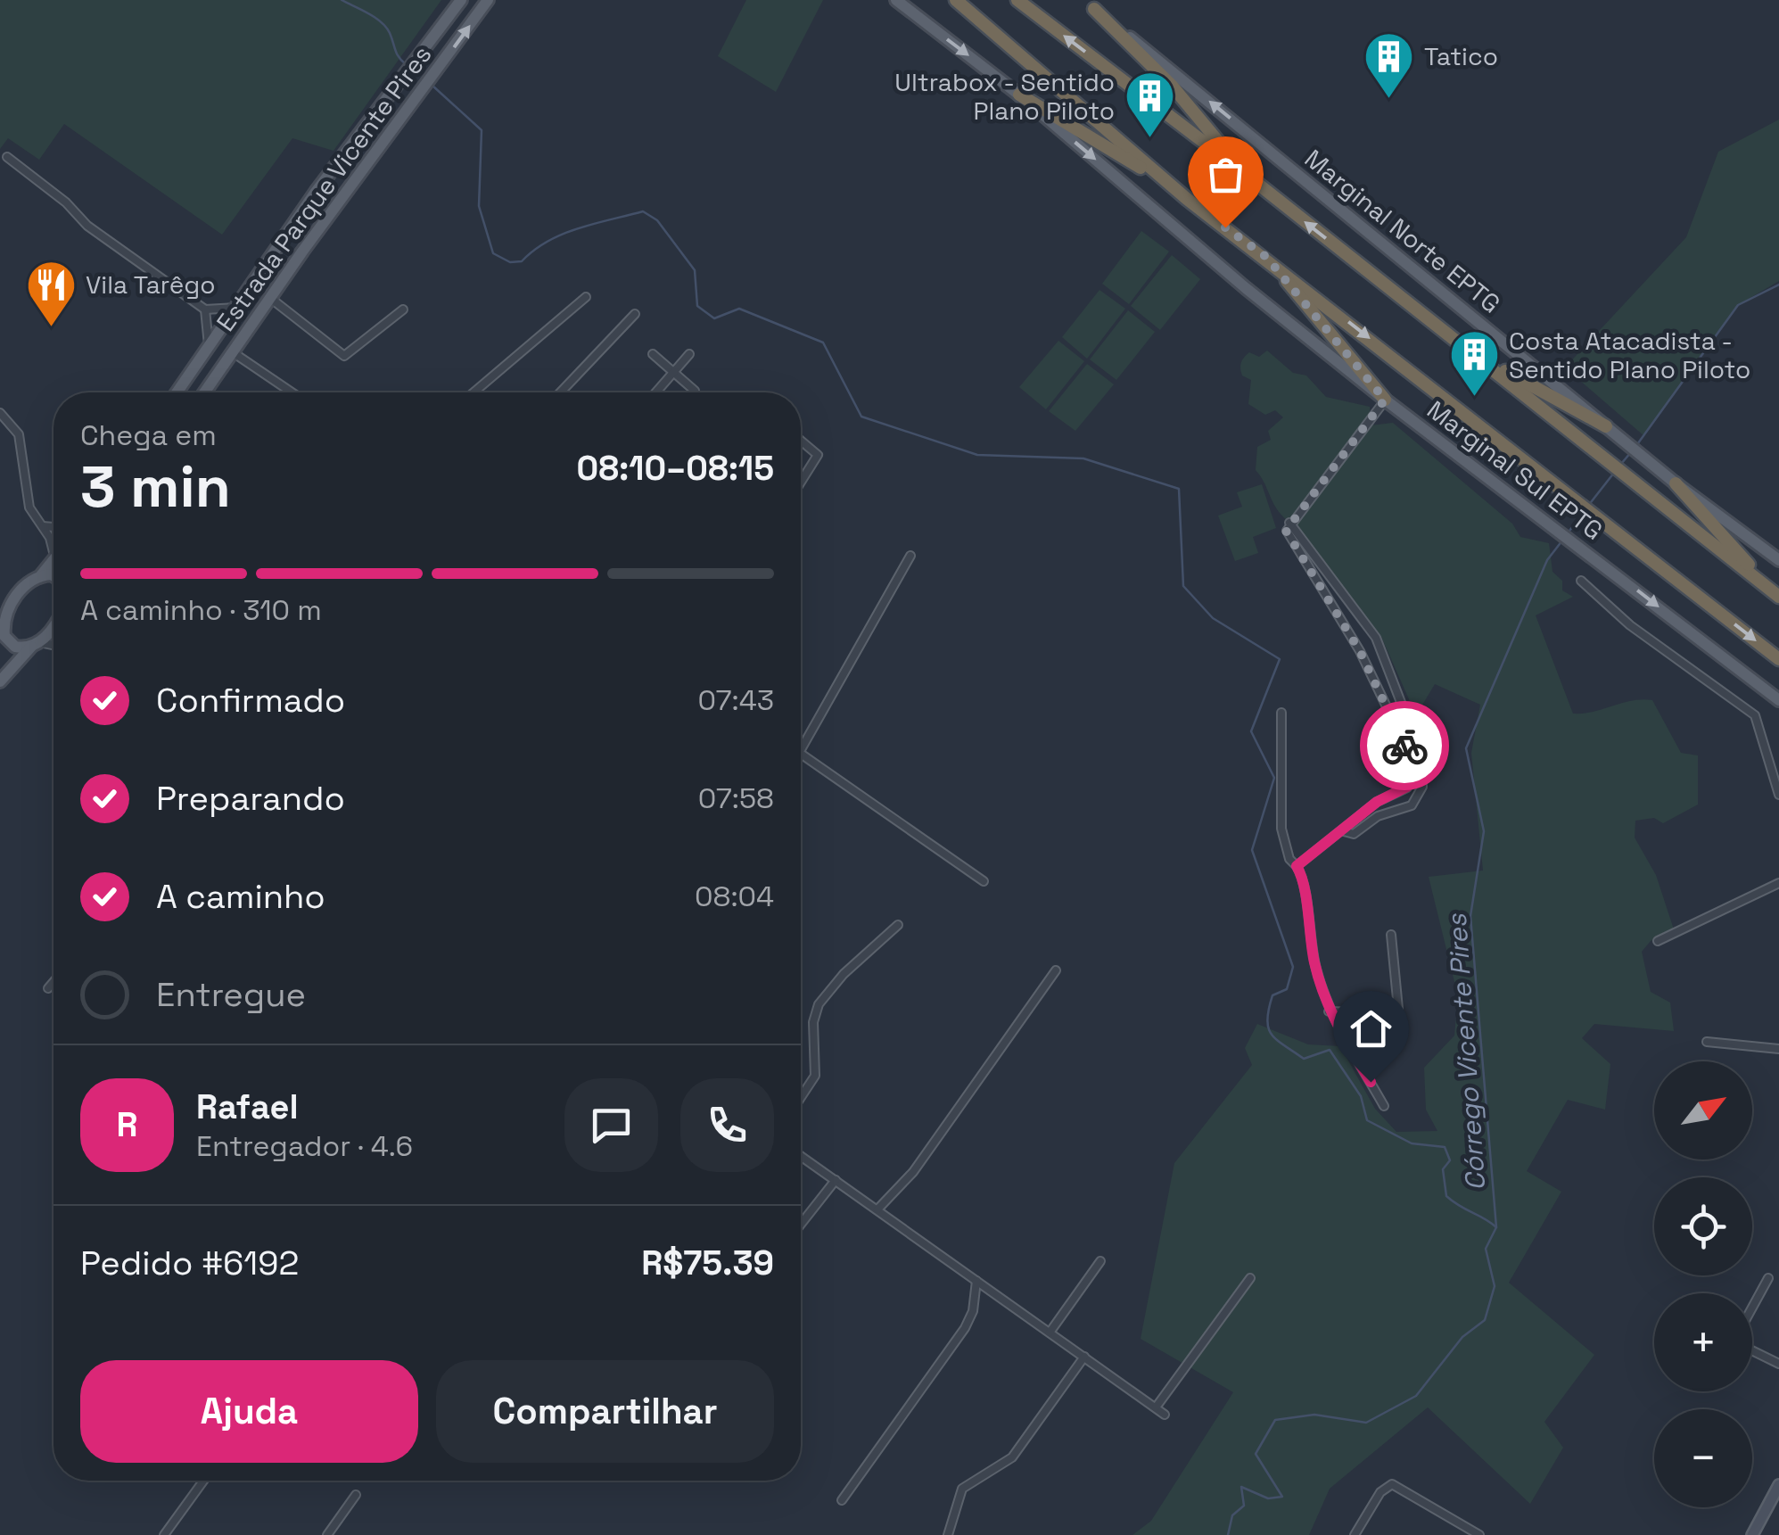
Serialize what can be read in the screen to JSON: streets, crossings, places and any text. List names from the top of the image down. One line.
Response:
{"streets":{"main road":["Estrada Parque Vicente Pires","Marginal Norte EPTG","Marginal Sul EPTG"]},"one_way":["Marginal Norte EPTG","Marginal Sul EPTG"],"water":["Córrego Vicente Pires"],"places":{"building":["Tatico","Ultrabox - Sentido Plano Piloto","Costa Atacadista - Sentido Plano Piloto"],"restaurant":["Vila Tarêgo"]},"north":"top right","page":{"heading":["3 min","Chega em","08:10–08:15"],"panel":["Rafael","Entregador · 4.6","Pedido #6192","R$75.39"],"bar":"A caminho · 310 m","list":[["Confirmado","07:43"],["Preparando","07:58"],["A caminho","08:04"],"Entregue"],"map_buttons":["+","−"],"round":"R","buttons":["Ajuda","Compartilhar"]}}
